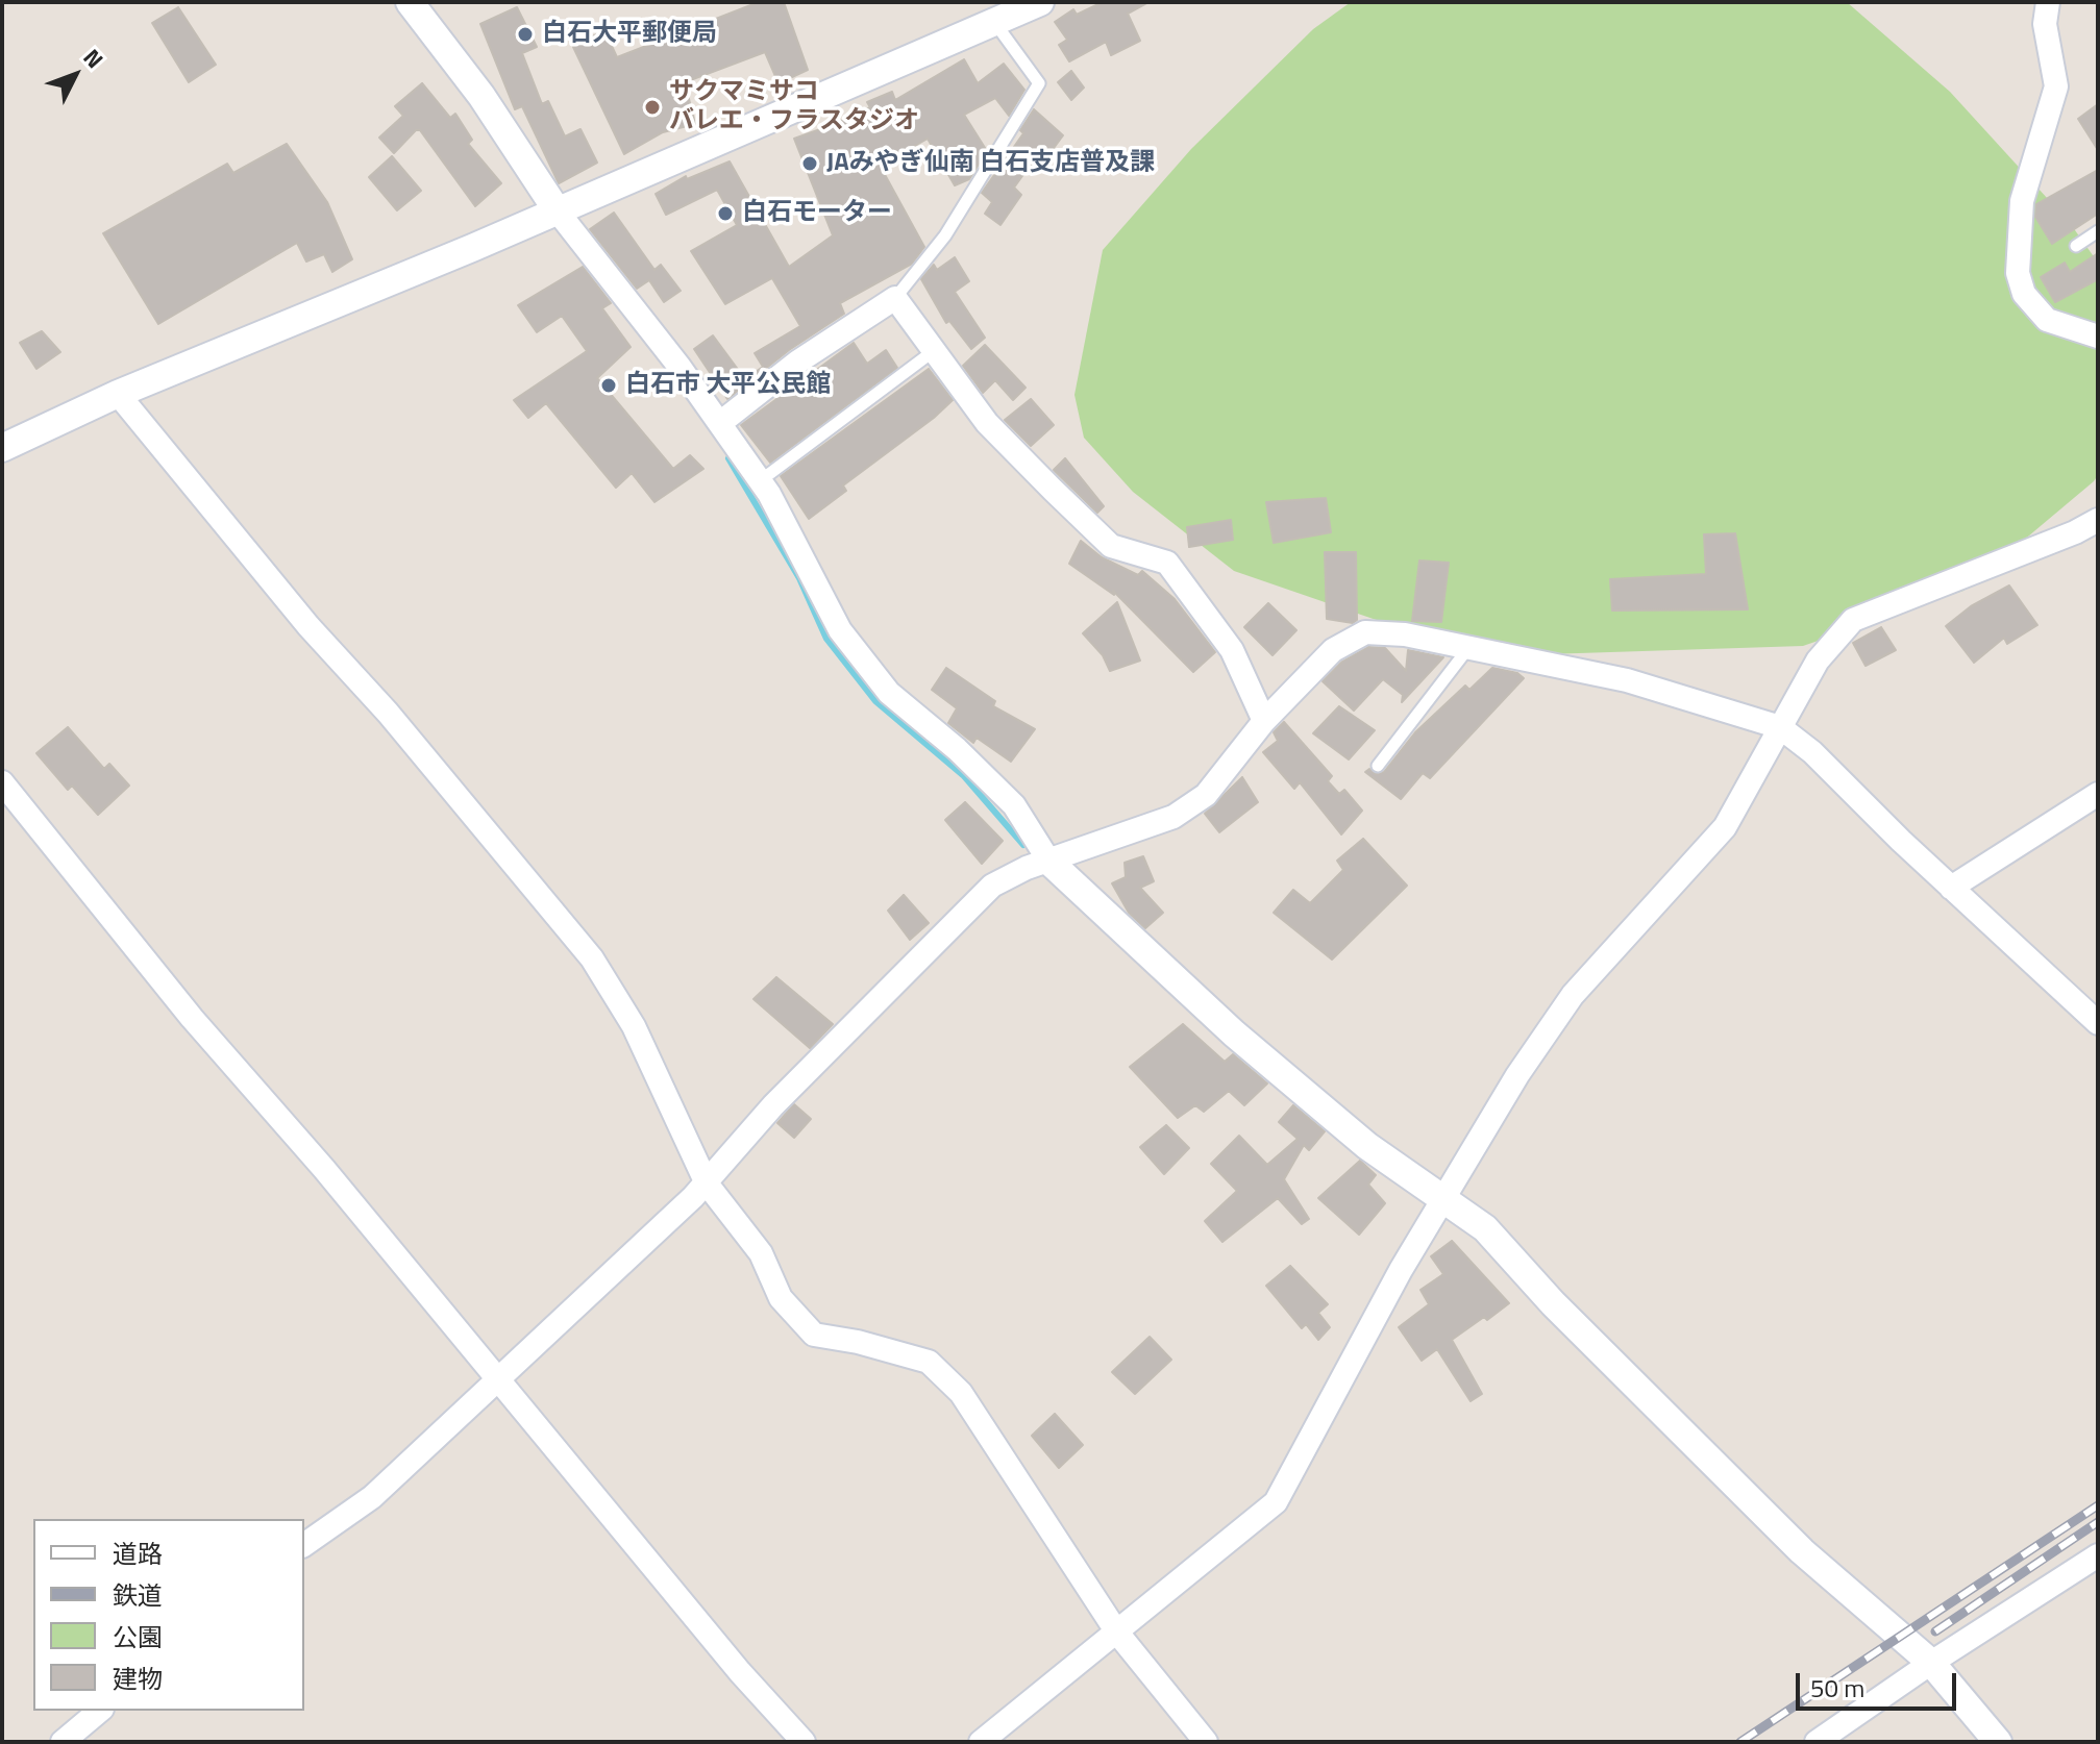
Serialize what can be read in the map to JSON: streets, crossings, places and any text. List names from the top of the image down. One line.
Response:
{"places":["白石大平郵便局","サクマミサコ バレエ・フラスタジオ","JAみやぎ仙南 白石支店普及課","白石モーター","白石市 大平公民館"],"legend":["道路","鉄道","公園","建物"],"scale_bar":"50 m","north":"top right"}
